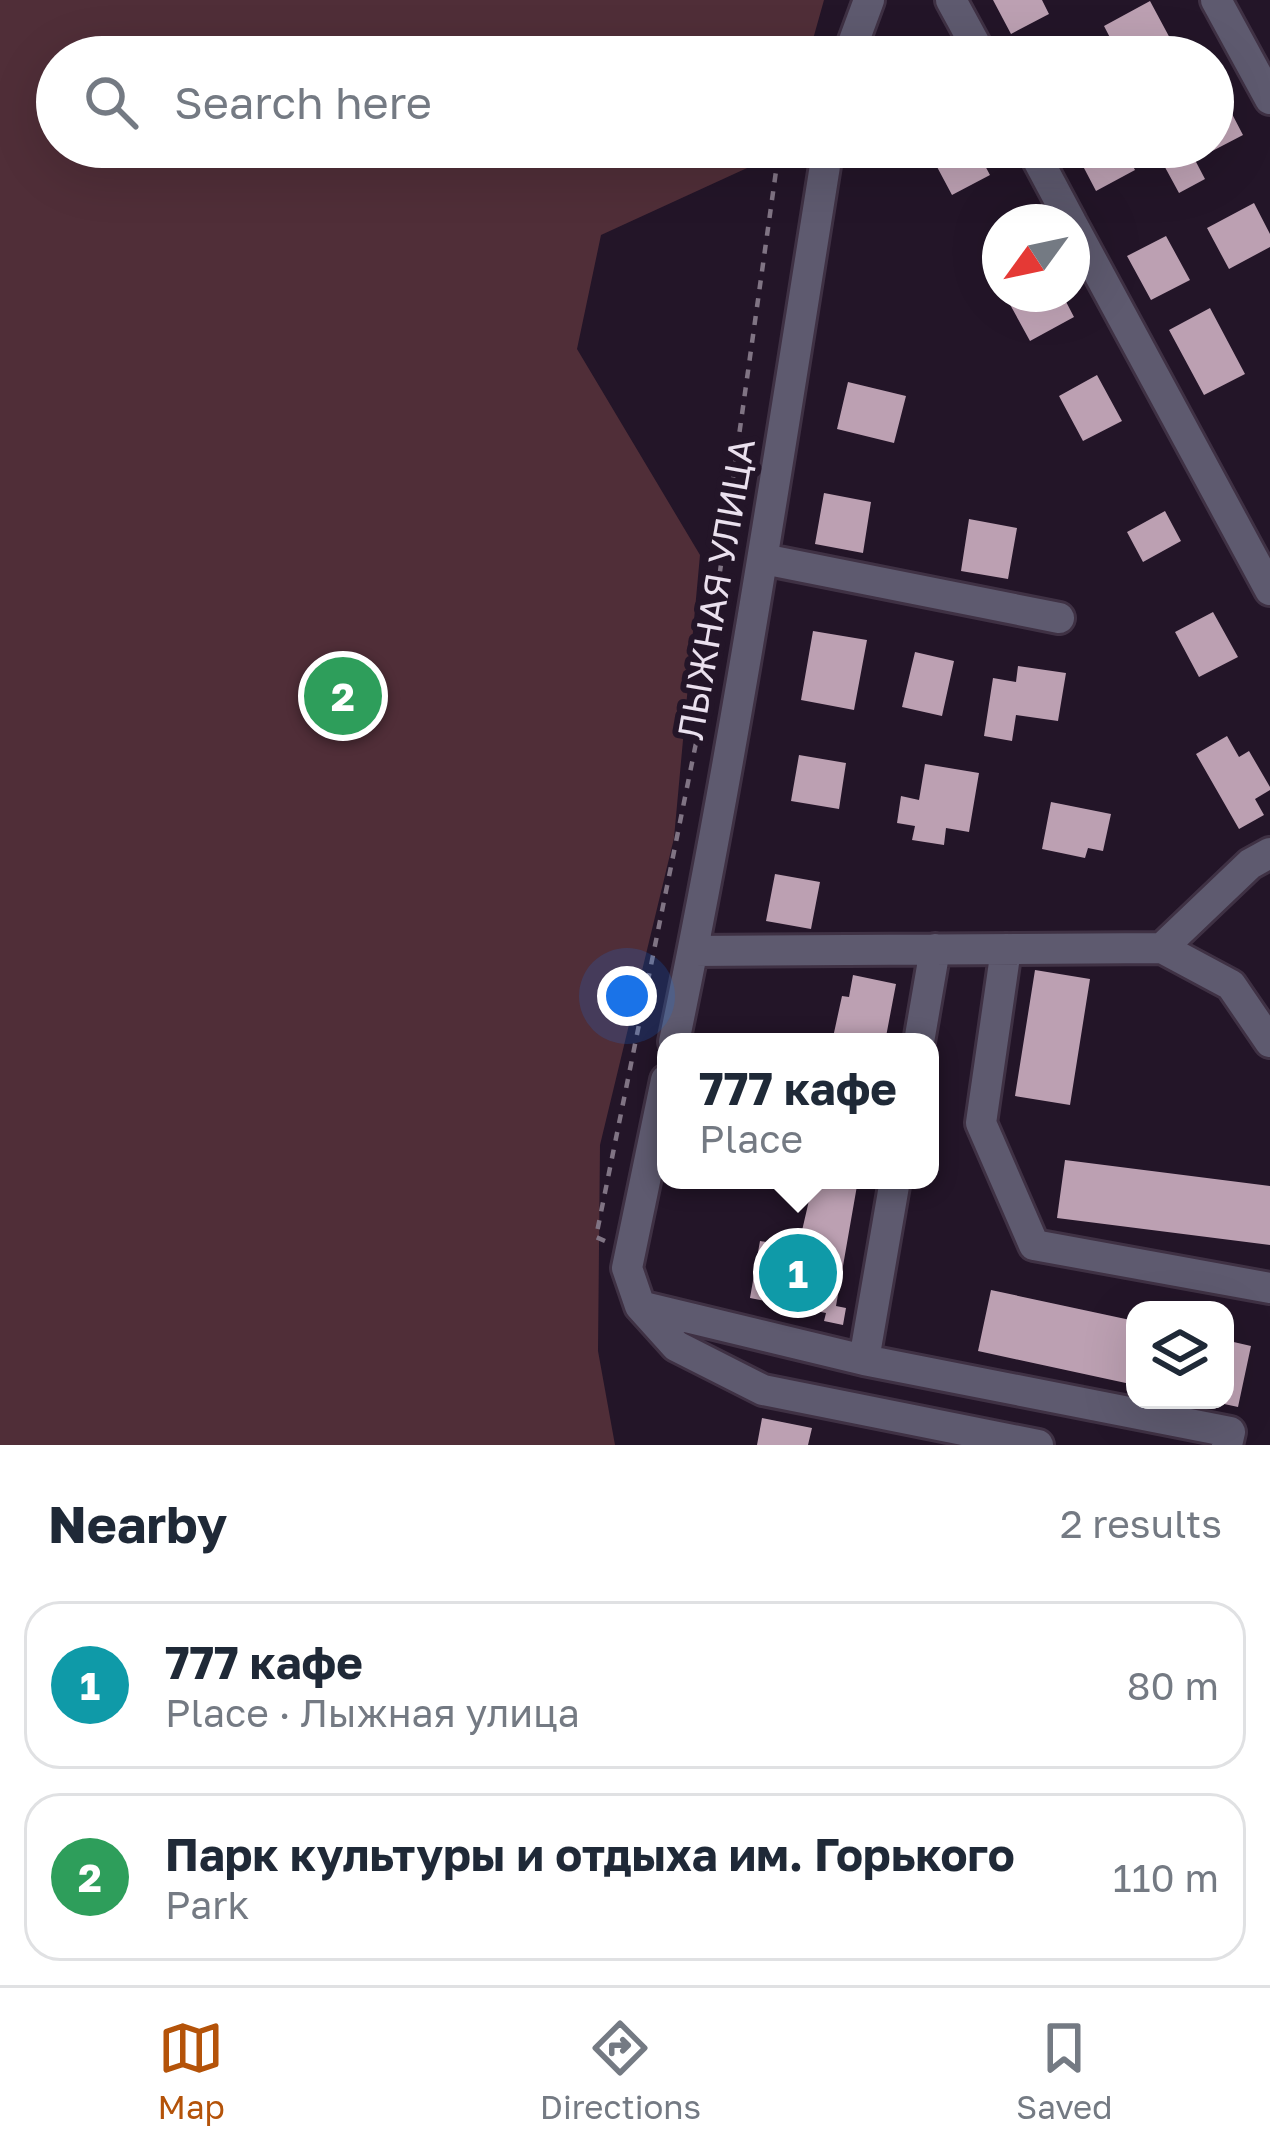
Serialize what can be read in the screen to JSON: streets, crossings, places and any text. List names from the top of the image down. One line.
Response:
{"streets":{"street":["ЛЫЖНАЯ УЛИЦА"]},"north":"bottom left","page":{"search":"Search here","pins":["2","1"],"popup":["777 кафе","Place"],"heading":["Nearby","2 results"],"list":[{"mark":"1","name":"777 кафе","note":"Place · Лыжная улица","value":"80 m"},{"mark":"2","name":"Парк культуры и отдыха им. Горького","note":"Park","value":"110 m"}],"nav":["Map","Directions","Saved"]}}
